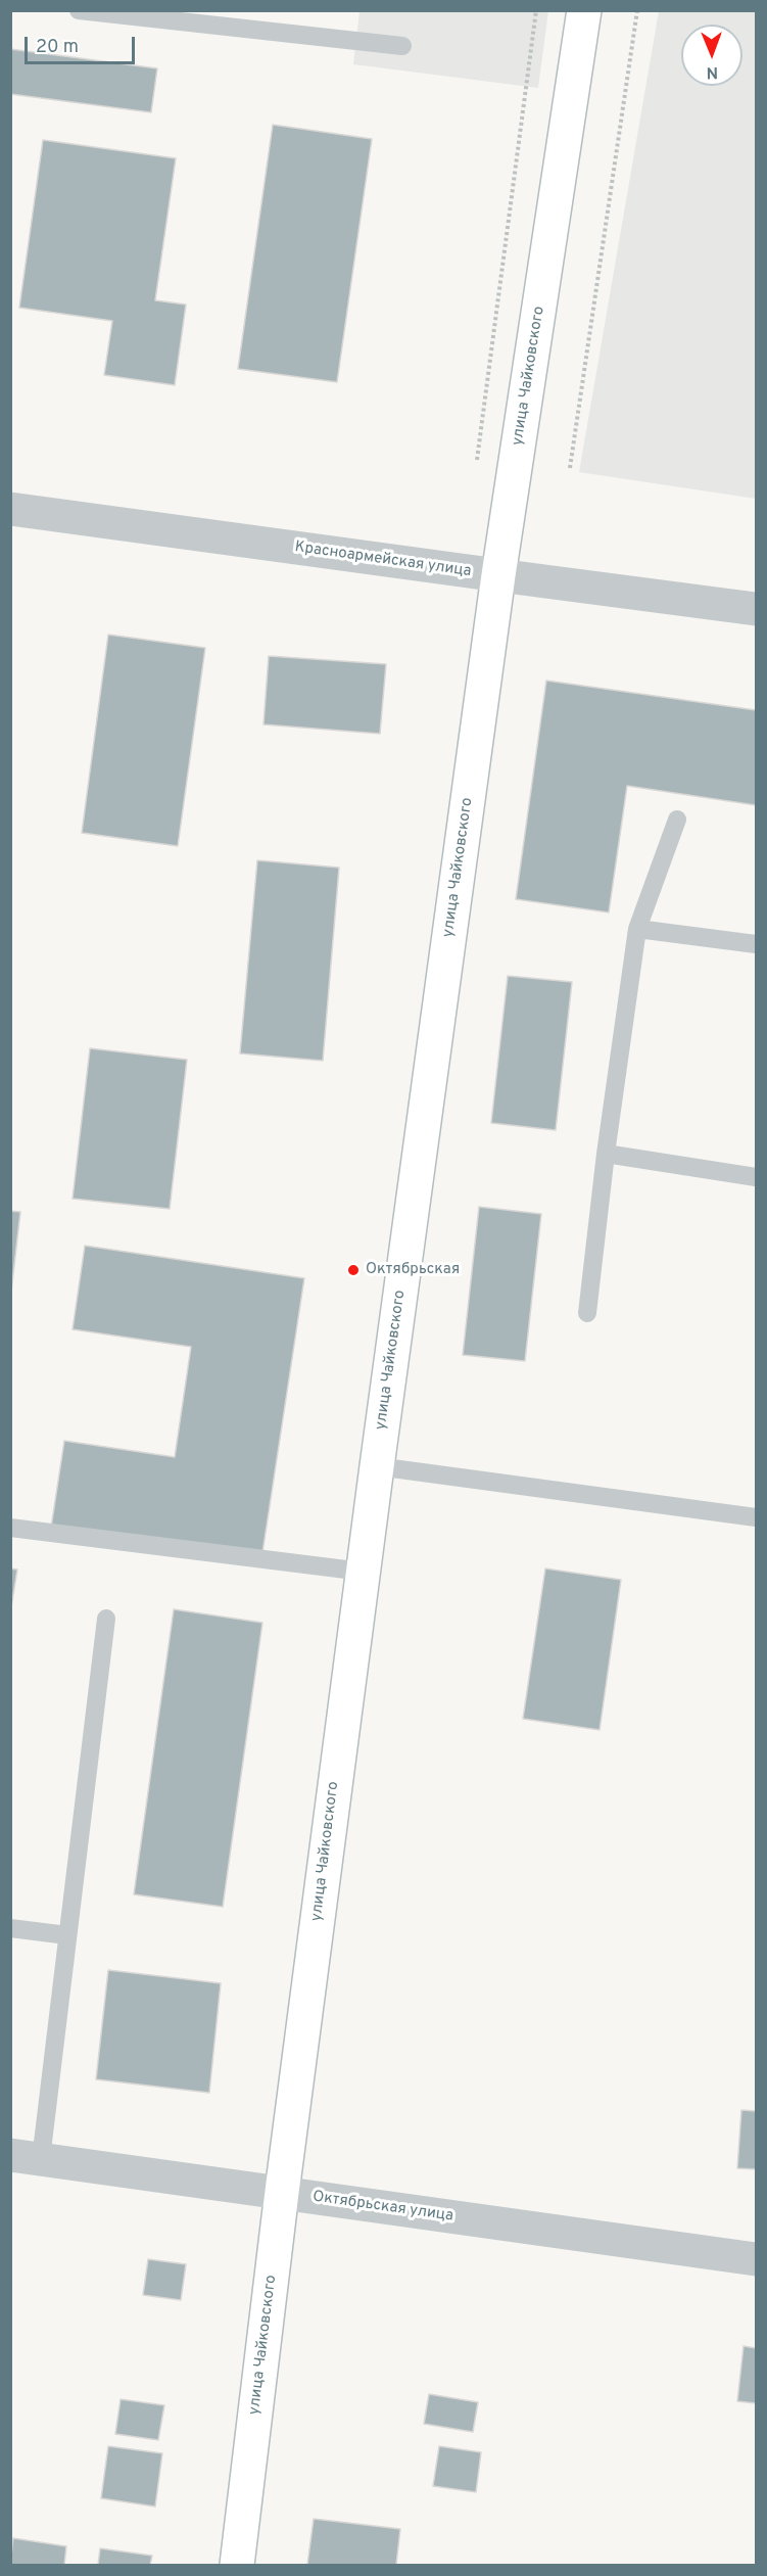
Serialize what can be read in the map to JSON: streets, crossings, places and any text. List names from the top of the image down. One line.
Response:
{"streets":{"main road":["улица Чайковского"],"street":["Красноармейская улица","Октябрьская улица"]},"crossings":[["улица Чайковского","Красноармейская улица"],["улица Чайковского","Октябрьская улица"]],"places":["Октябрьская"],"scale_bar":"20 m","north":"bottom"}
